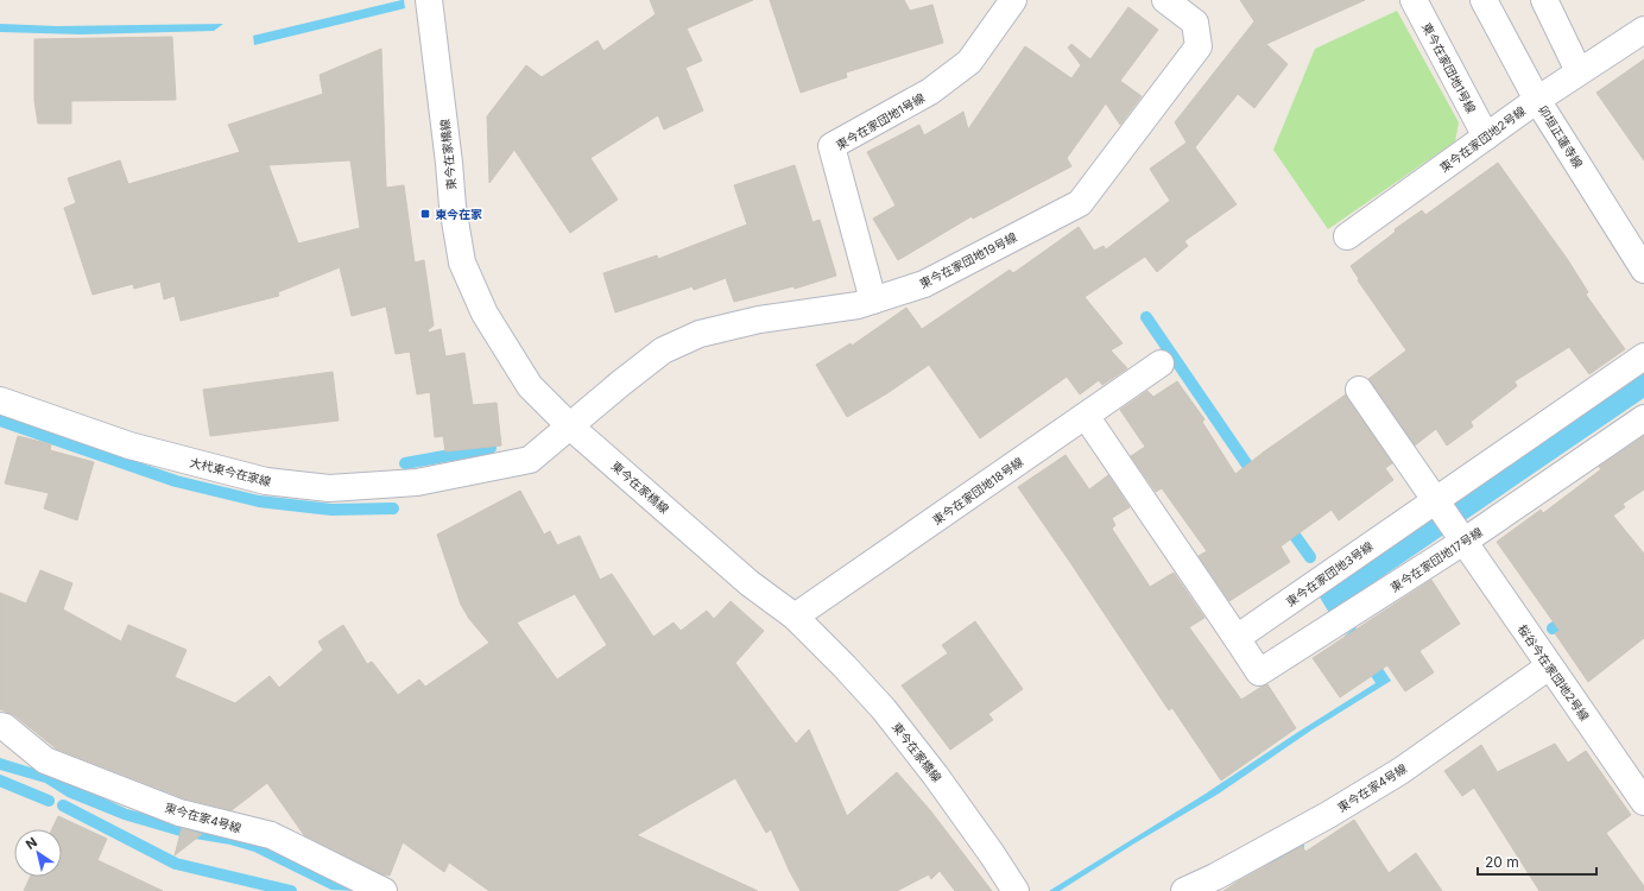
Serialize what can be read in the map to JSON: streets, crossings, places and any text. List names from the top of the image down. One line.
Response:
{"streets":{"street":["東今在家団地1号線","卯垣正蓮寺線","東今在家団地2号線","東今在家橋線","東今在家団地19号線","大杙東今在家線","東今在家団地18号線","東今在家団地17号線","東今在家団地3号線","桜谷今在家団地2号線","東今在家4号線"]},"crossings":[["東今在家団地1号線","東今在家団地2号線"],["東今在家団地1号線","東今在家団地19号線"],["卯垣正蓮寺線","東今在家団地2号線"],["東今在家橋線","東今在家団地19号線"],["東今在家橋線","大杙東今在家線"],["東今在家橋線","東今在家団地18号線"],["東今在家団地19号線","大杙東今在家線"],["東今在家団地17号線","東今在家団地3号線"],["東今在家団地17号線","桜谷今在家団地2号線"],["東今在家団地3号線","桜谷今在家団地2号線"],["桜谷今在家団地2号線","東今在家4号線"]],"places":{"transit":["東今在家"]},"scale_bar":"20 m","north":"top left"}
